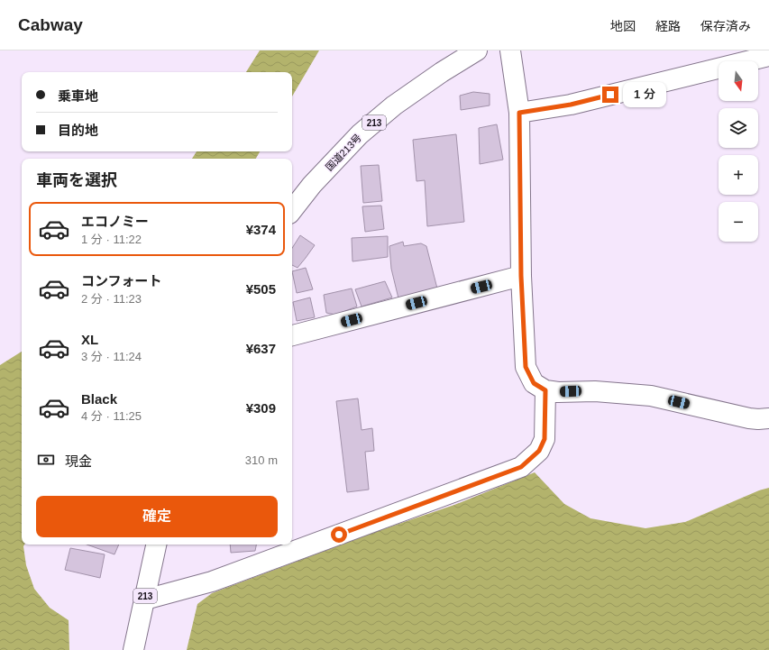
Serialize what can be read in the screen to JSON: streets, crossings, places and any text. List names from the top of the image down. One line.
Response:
{"streets":{"main road":["213","国道213号"]},"north":"bottom","page":{"header":"Cabway","nav":["地図","経路","保存済み"],"map_buttons":["+","−"],"banner":["乗車地","目的地"],"bubble":"1 分","heading":"車両を選択","list":[{"name":"エコノミー","note":"1 分 · 11:22","value":"¥374"},{"name":"コンフォート","note":"2 分 · 11:23","value":"¥505"},{"name":"XL","note":"3 分 · 11:24","value":"¥637"},{"name":"Black","note":"4 分 · 11:25","value":"¥309"}],"pay":["現金","310 m"],"buttons":"確定"}}
